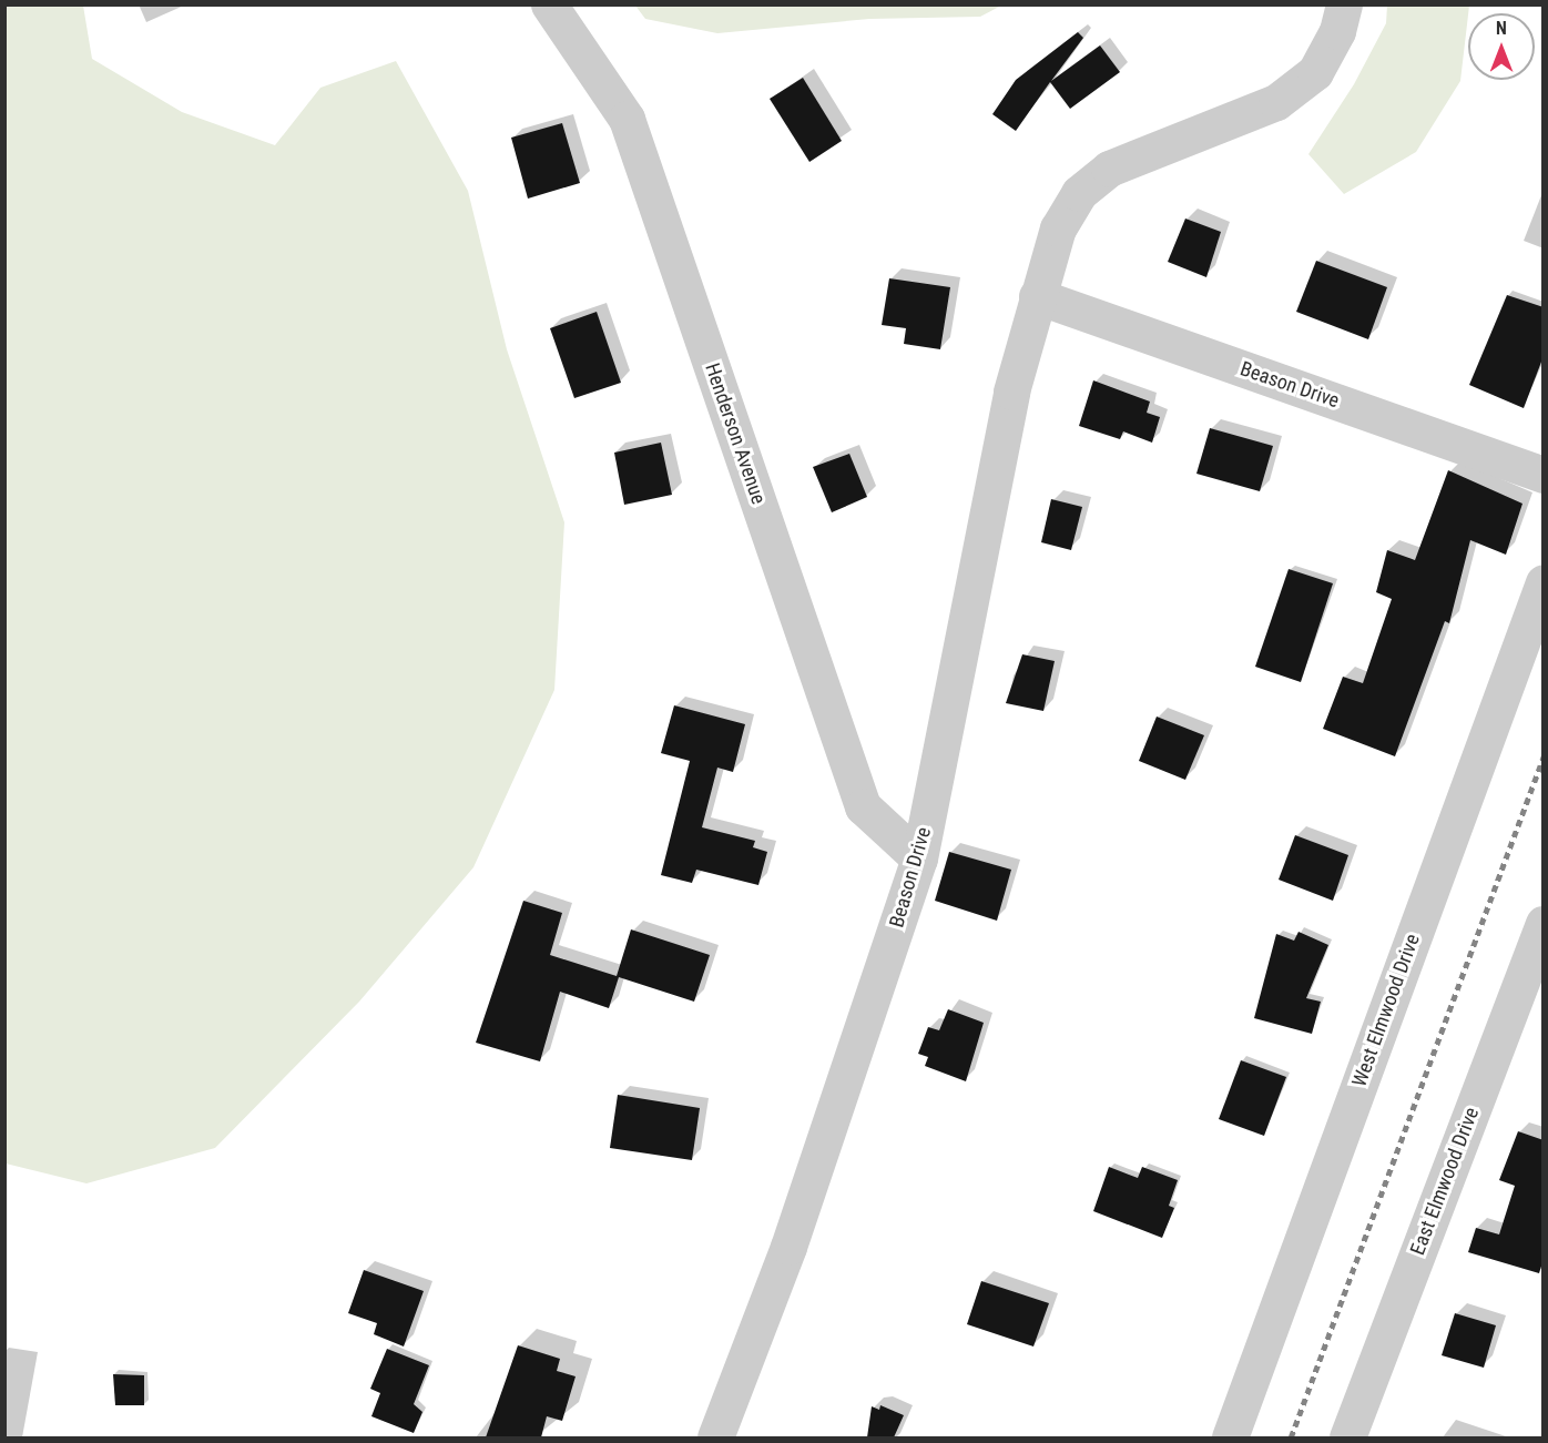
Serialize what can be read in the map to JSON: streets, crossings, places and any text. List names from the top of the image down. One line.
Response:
{"streets":{"street":["Beason Drive","Henderson Avenue","West Elmwood Drive","East Elmwood Drive"]},"crossings":[["Beason Drive","Henderson Avenue"]],"north":"top"}
